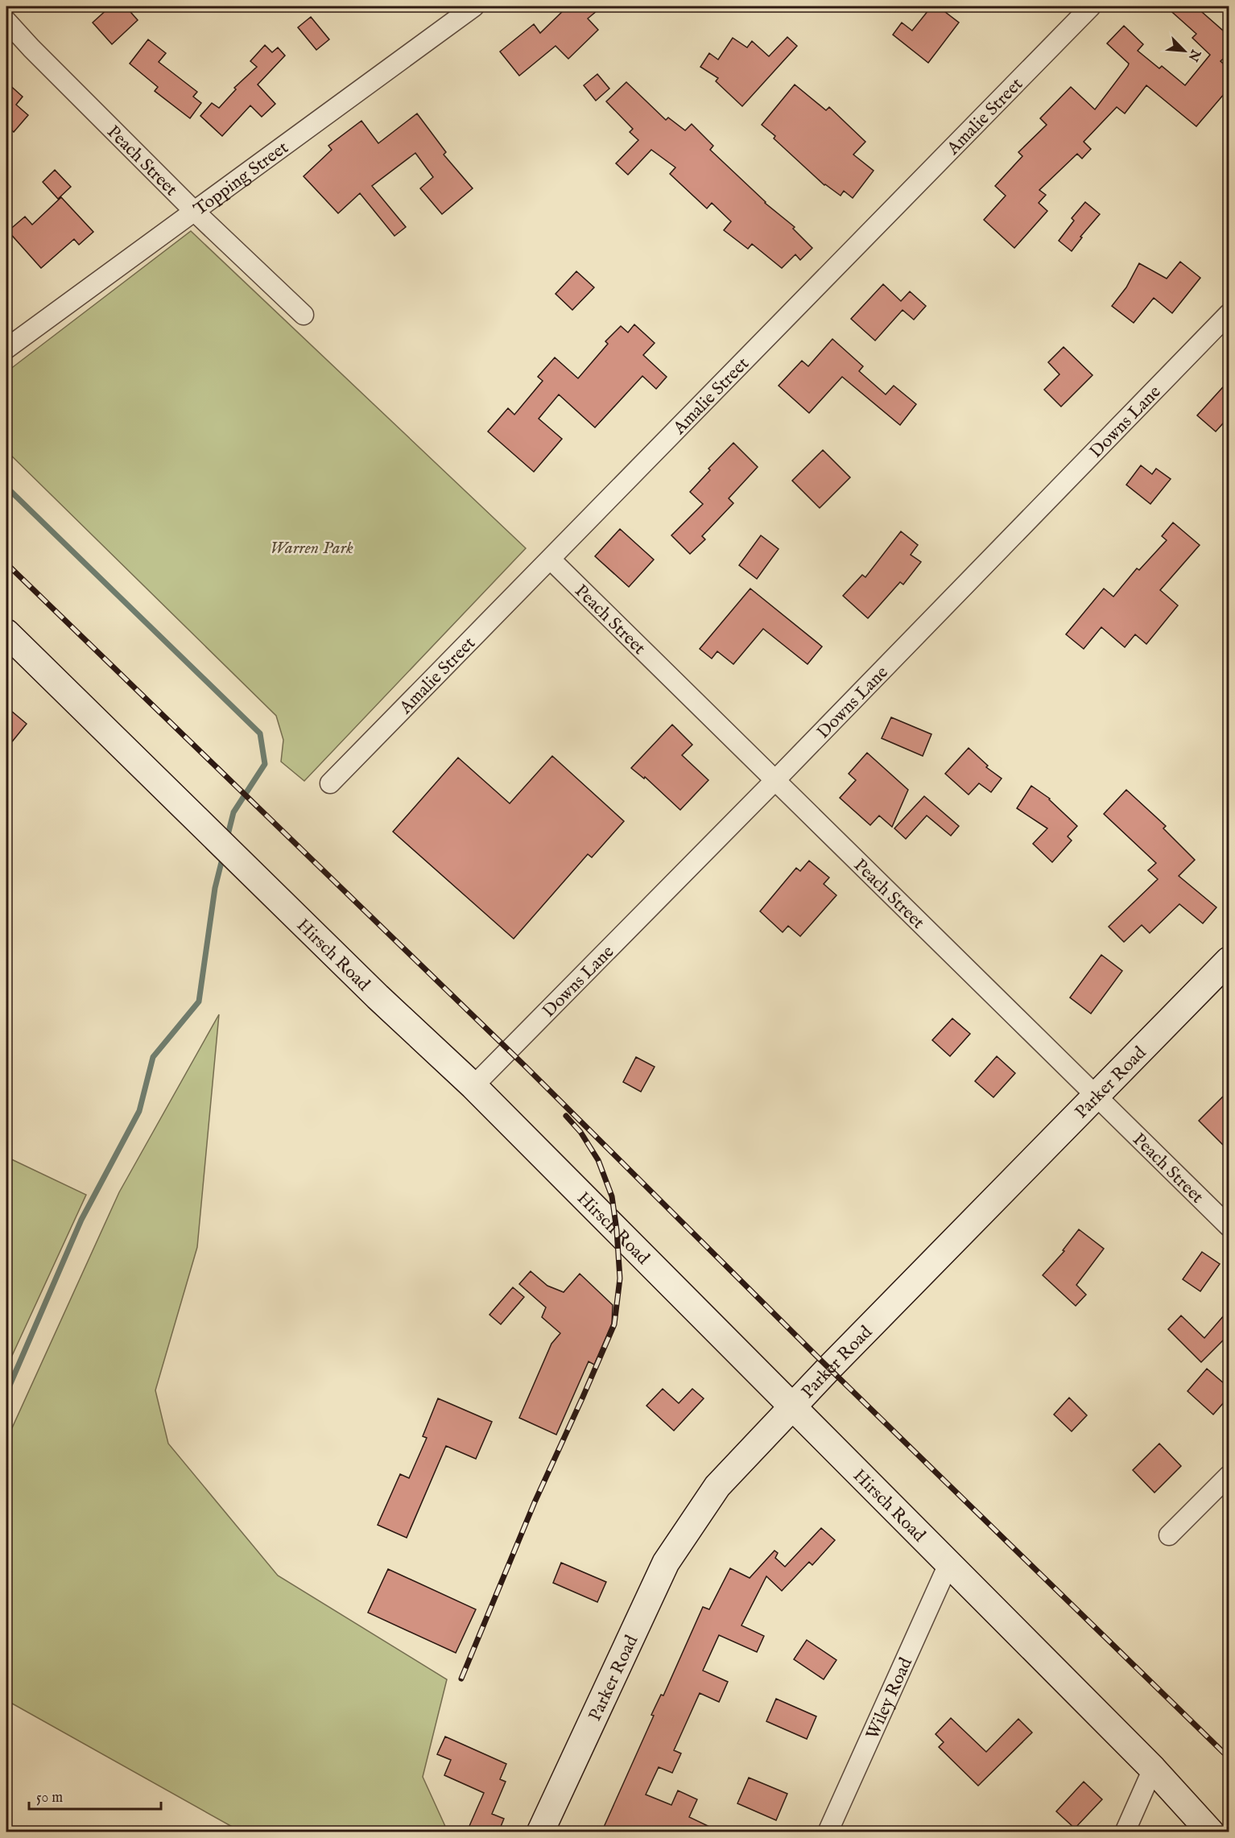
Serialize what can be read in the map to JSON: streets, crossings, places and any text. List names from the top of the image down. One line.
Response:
{"streets":{"main road":["Hirsch Road","Parker Road"],"street":["Amalie Street","Peach Street","Topping Street","Downs Lane","Wiley Road"]},"crossings":[["Amalie Street","Peach Street"],["Peach Street","Topping Street"],["Peach Street","Downs Lane"],["Peach Street","Parker Road"],["Downs Lane","Hirsch Road"],["Hirsch Road","Parker Road"],["Hirsch Road","Wiley Road"]],"parks":["Warren Park"],"scale_bar":"50 m","north":"bottom right"}
